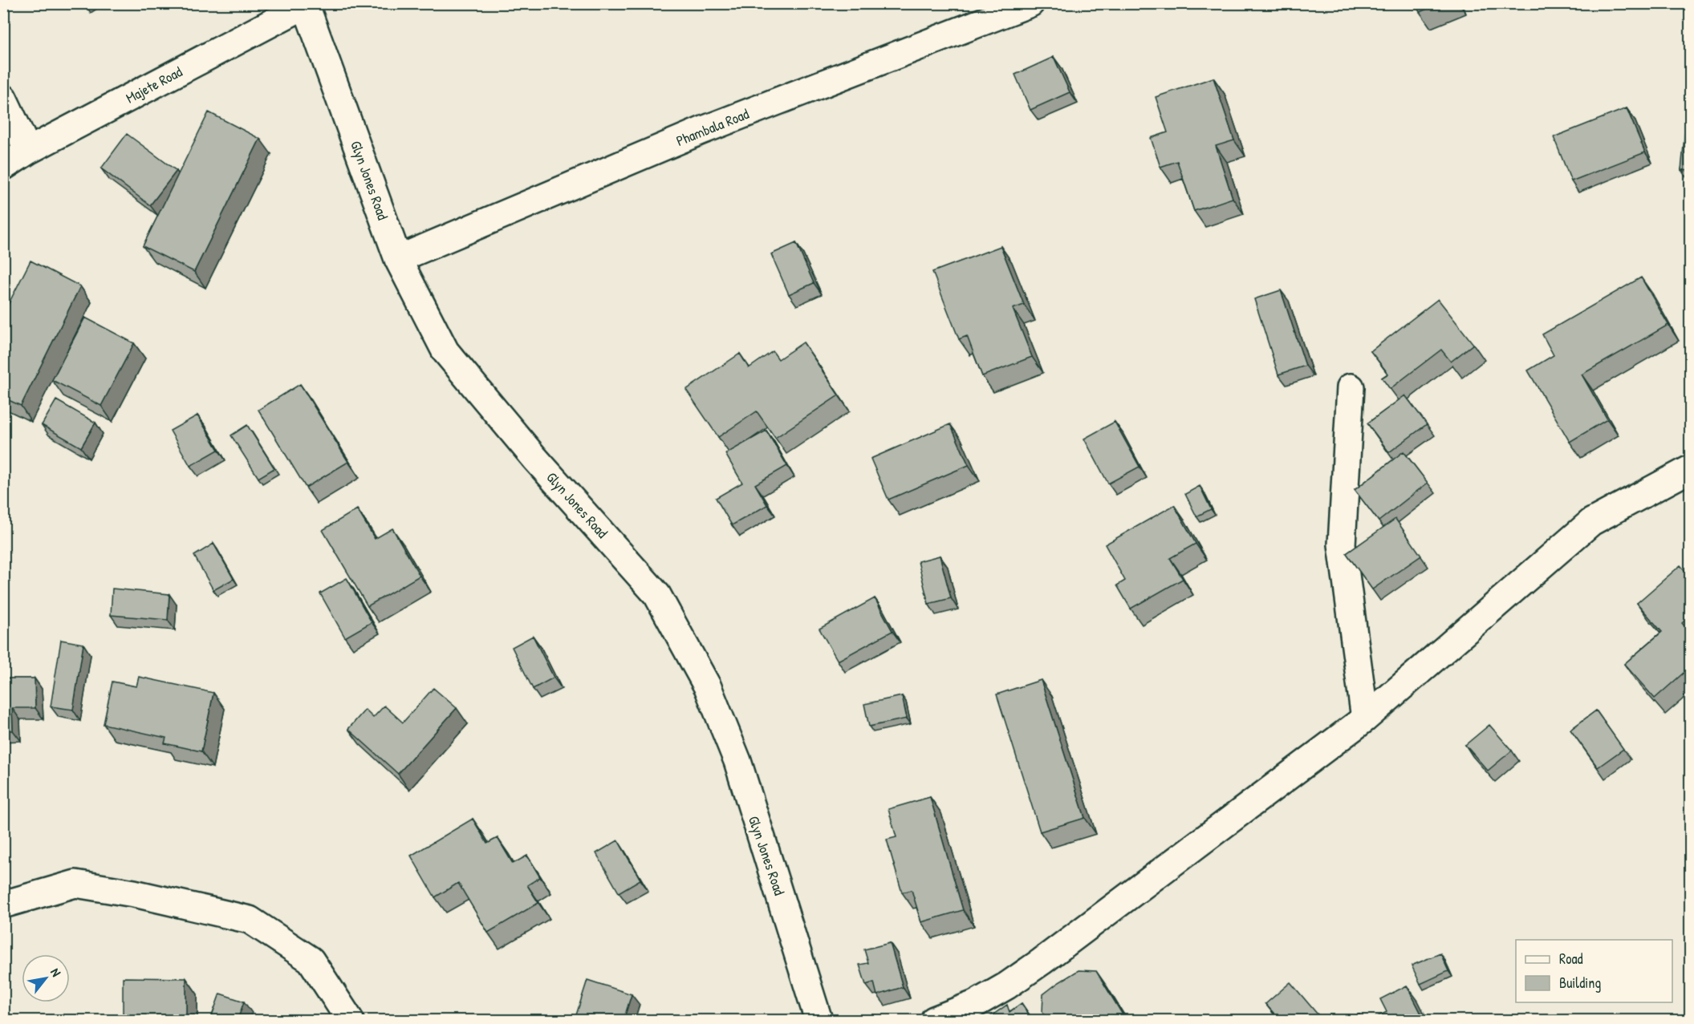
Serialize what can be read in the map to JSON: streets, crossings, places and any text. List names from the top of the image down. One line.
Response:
{"streets":{"street":["Majete Road","Phambala Road","Glyn Jones Road"]},"crossings":[["Majete Road","Glyn Jones Road"],["Phambala Road","Glyn Jones Road"]],"legend":["Road","Building"],"north":"top right"}
